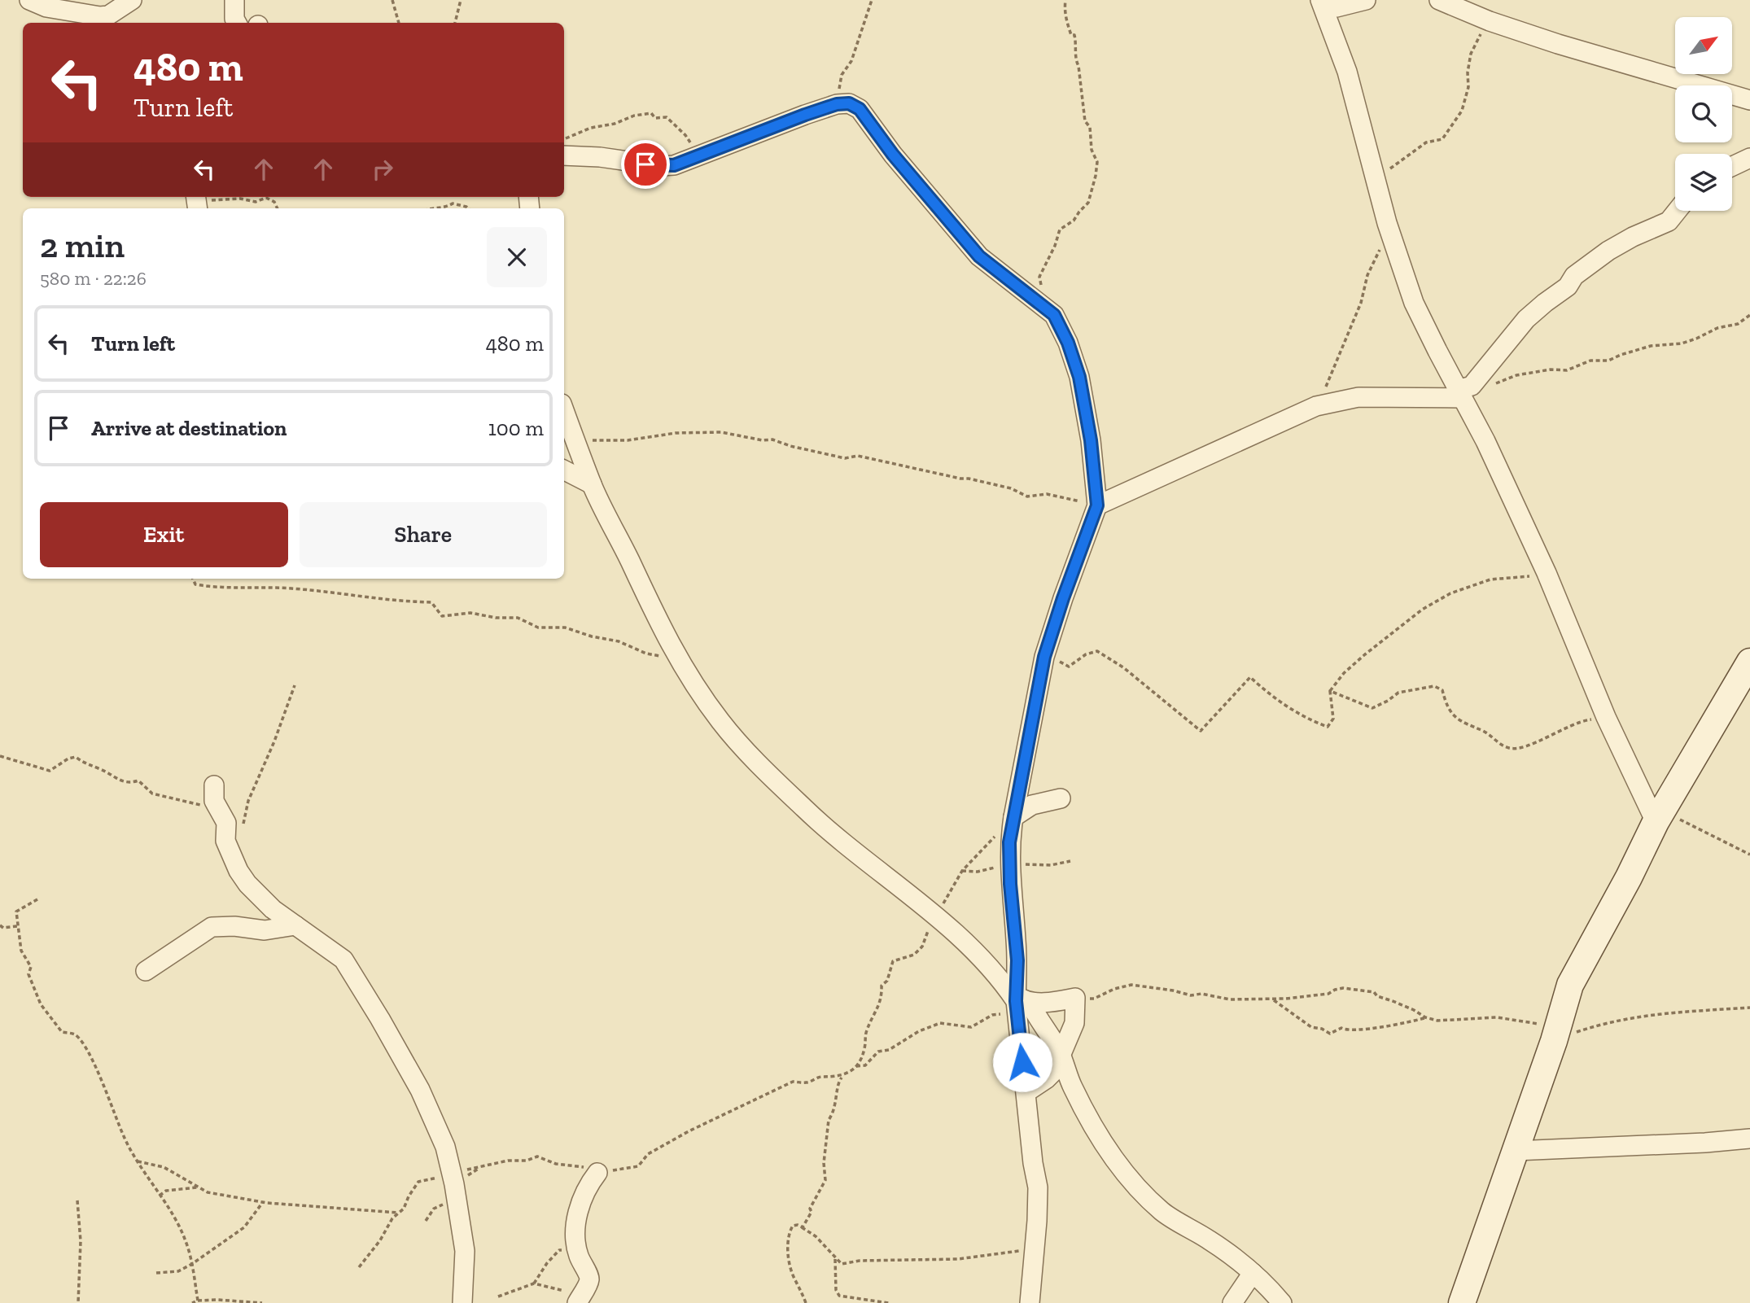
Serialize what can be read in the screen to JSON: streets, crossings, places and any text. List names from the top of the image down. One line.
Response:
{"north":"top right","page":{"turn":["480 m","Turn left"],"heading":["2 min","580 m · 22:26"],"list":[{"name":"Turn left","value":"480 m"},{"name":"Arrive at destination","value":"100 m"}],"buttons":["Exit","Share"]}}
